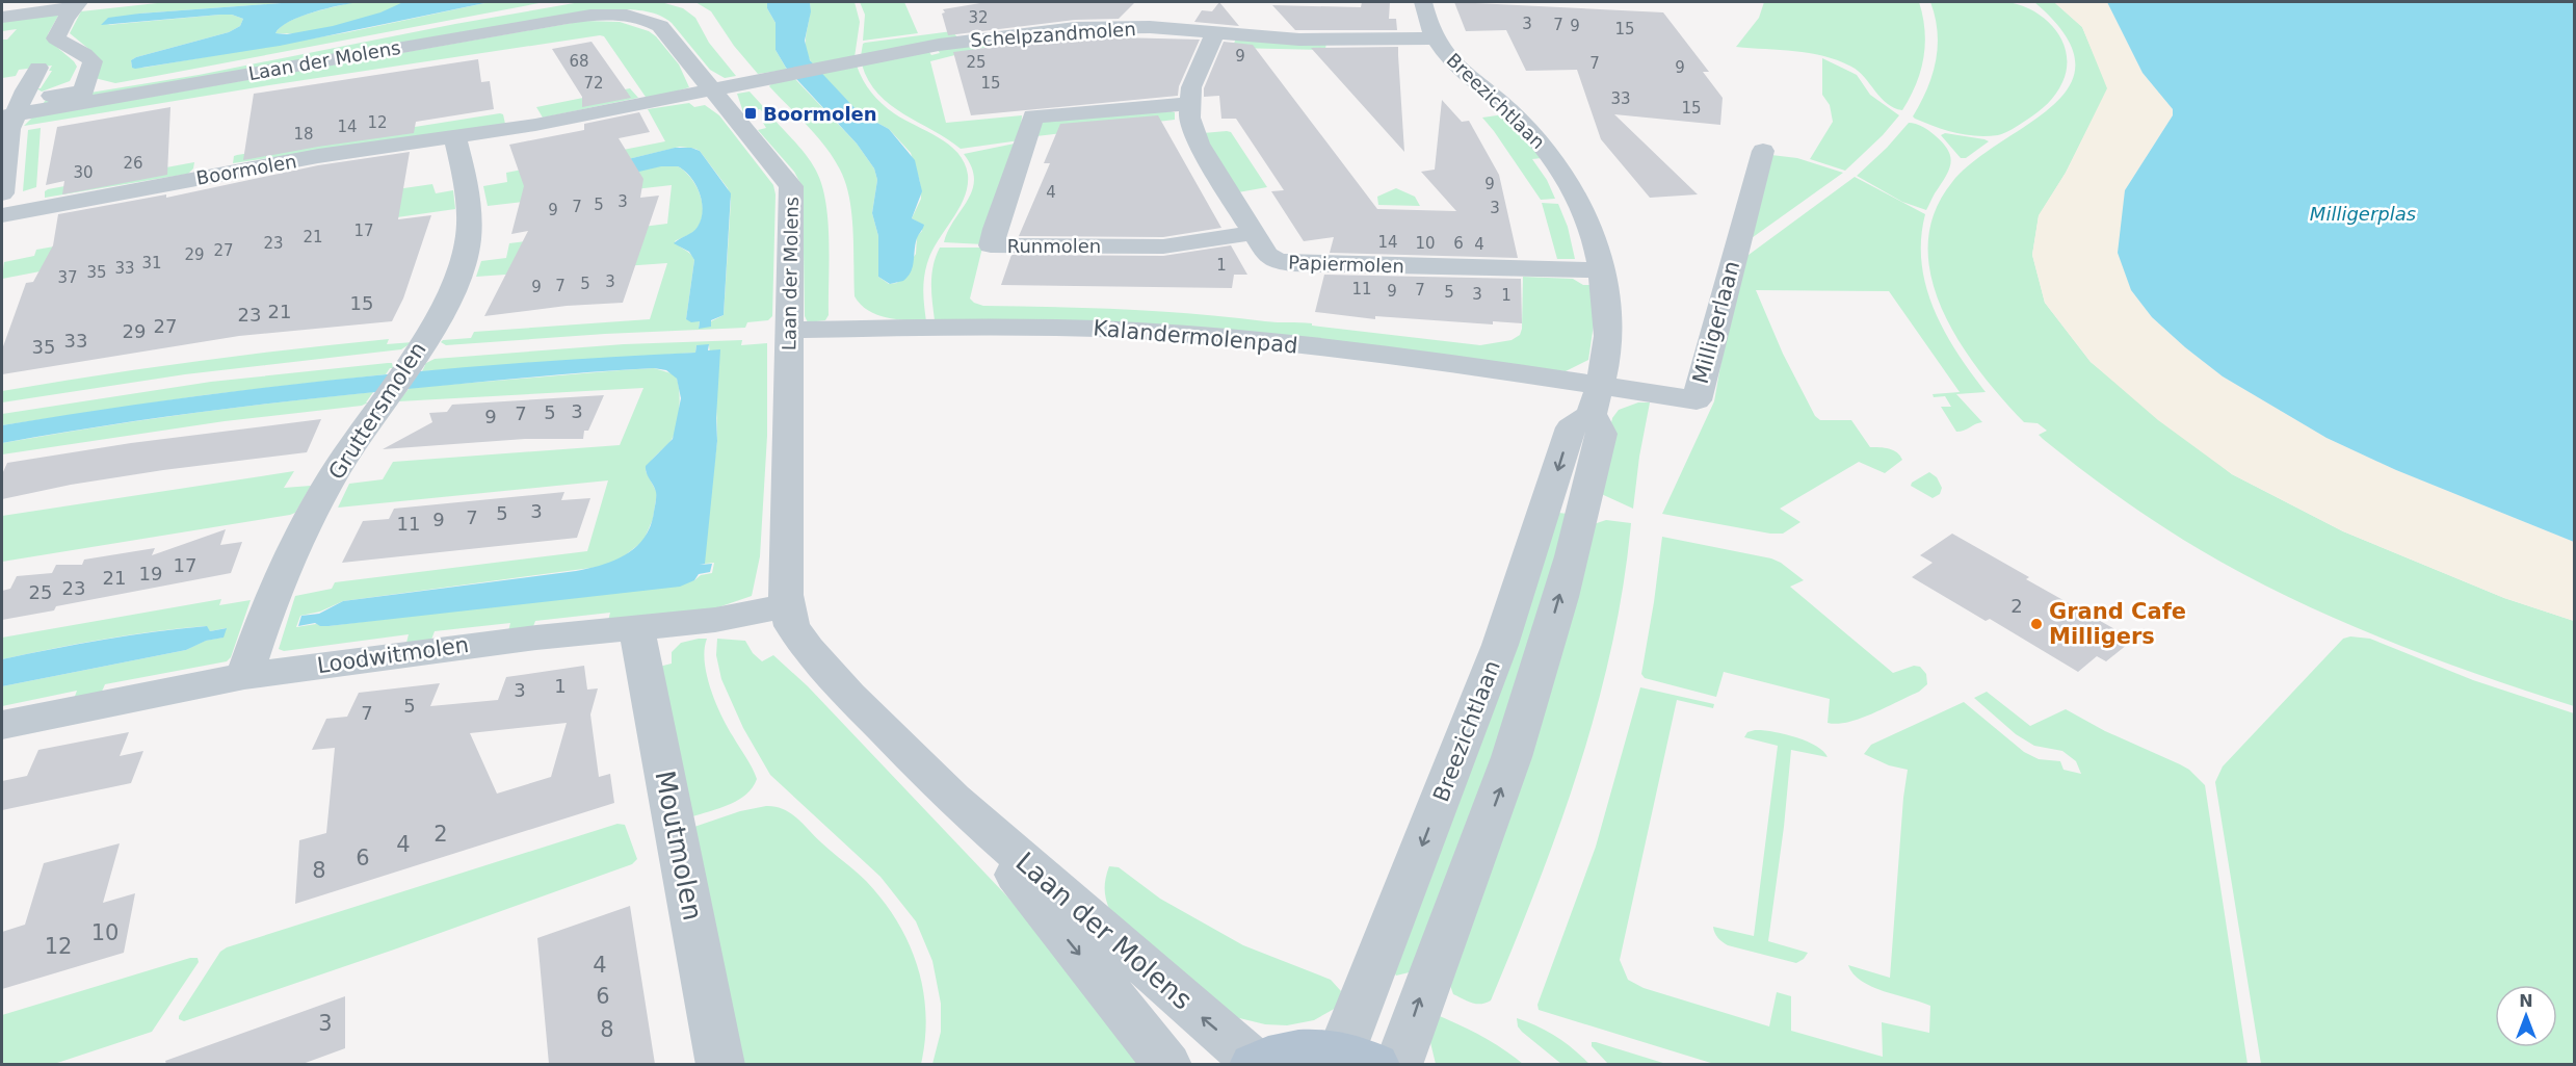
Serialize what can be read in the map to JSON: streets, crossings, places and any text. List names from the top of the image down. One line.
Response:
{"streets":{"street":["Schelpzandmolen","Laan der Molens","Breezichtlaan","Boormolen","Runmolen","Papiermolen","Milligerlaan","Kalandermolenpad","Gruttersmolen","Loodwitmolen","Moutmolen"]},"crossings":[["Schelpzandmolen","Laan der Molens"],["Schelpzandmolen","Breezichtlaan"],["Schelpzandmolen","Boormolen"],["Schelpzandmolen","Papiermolen"],["Laan der Molens","Boormolen"],["Laan der Molens","Kalandermolenpad"],["Laan der Molens","Loodwitmolen"],["Breezichtlaan","Papiermolen"],["Breezichtlaan","Milligerlaan"],["Breezichtlaan","Kalandermolenpad"],["Boormolen","Gruttersmolen"],["Runmolen","Papiermolen"],["Milligerlaan","Kalandermolenpad"],["Gruttersmolen","Loodwitmolen"],["Loodwitmolen","Moutmolen"]],"water":["Milligerplas"],"places":{"transit":["Boormolen"],"other":["Grand Cafe Milligers"]},"house_numbers":["32","3","7","9","15","9","68","25","7","9","72","15","33","15","12","14","18","26","30","9","4","3","5","7","3","9","17","21","14","23","10","6","4","27","29","31","1","33","35","37","3","5","7","9","11","7","9","5","3","1","15","21","23","27","29","33","35","3","5","7","9","3","5","7","9","11","17","19","21","23","25","2","1","3","5","7","2","4","6","8","10","12","4","6","3","8"],"north":"top"}
